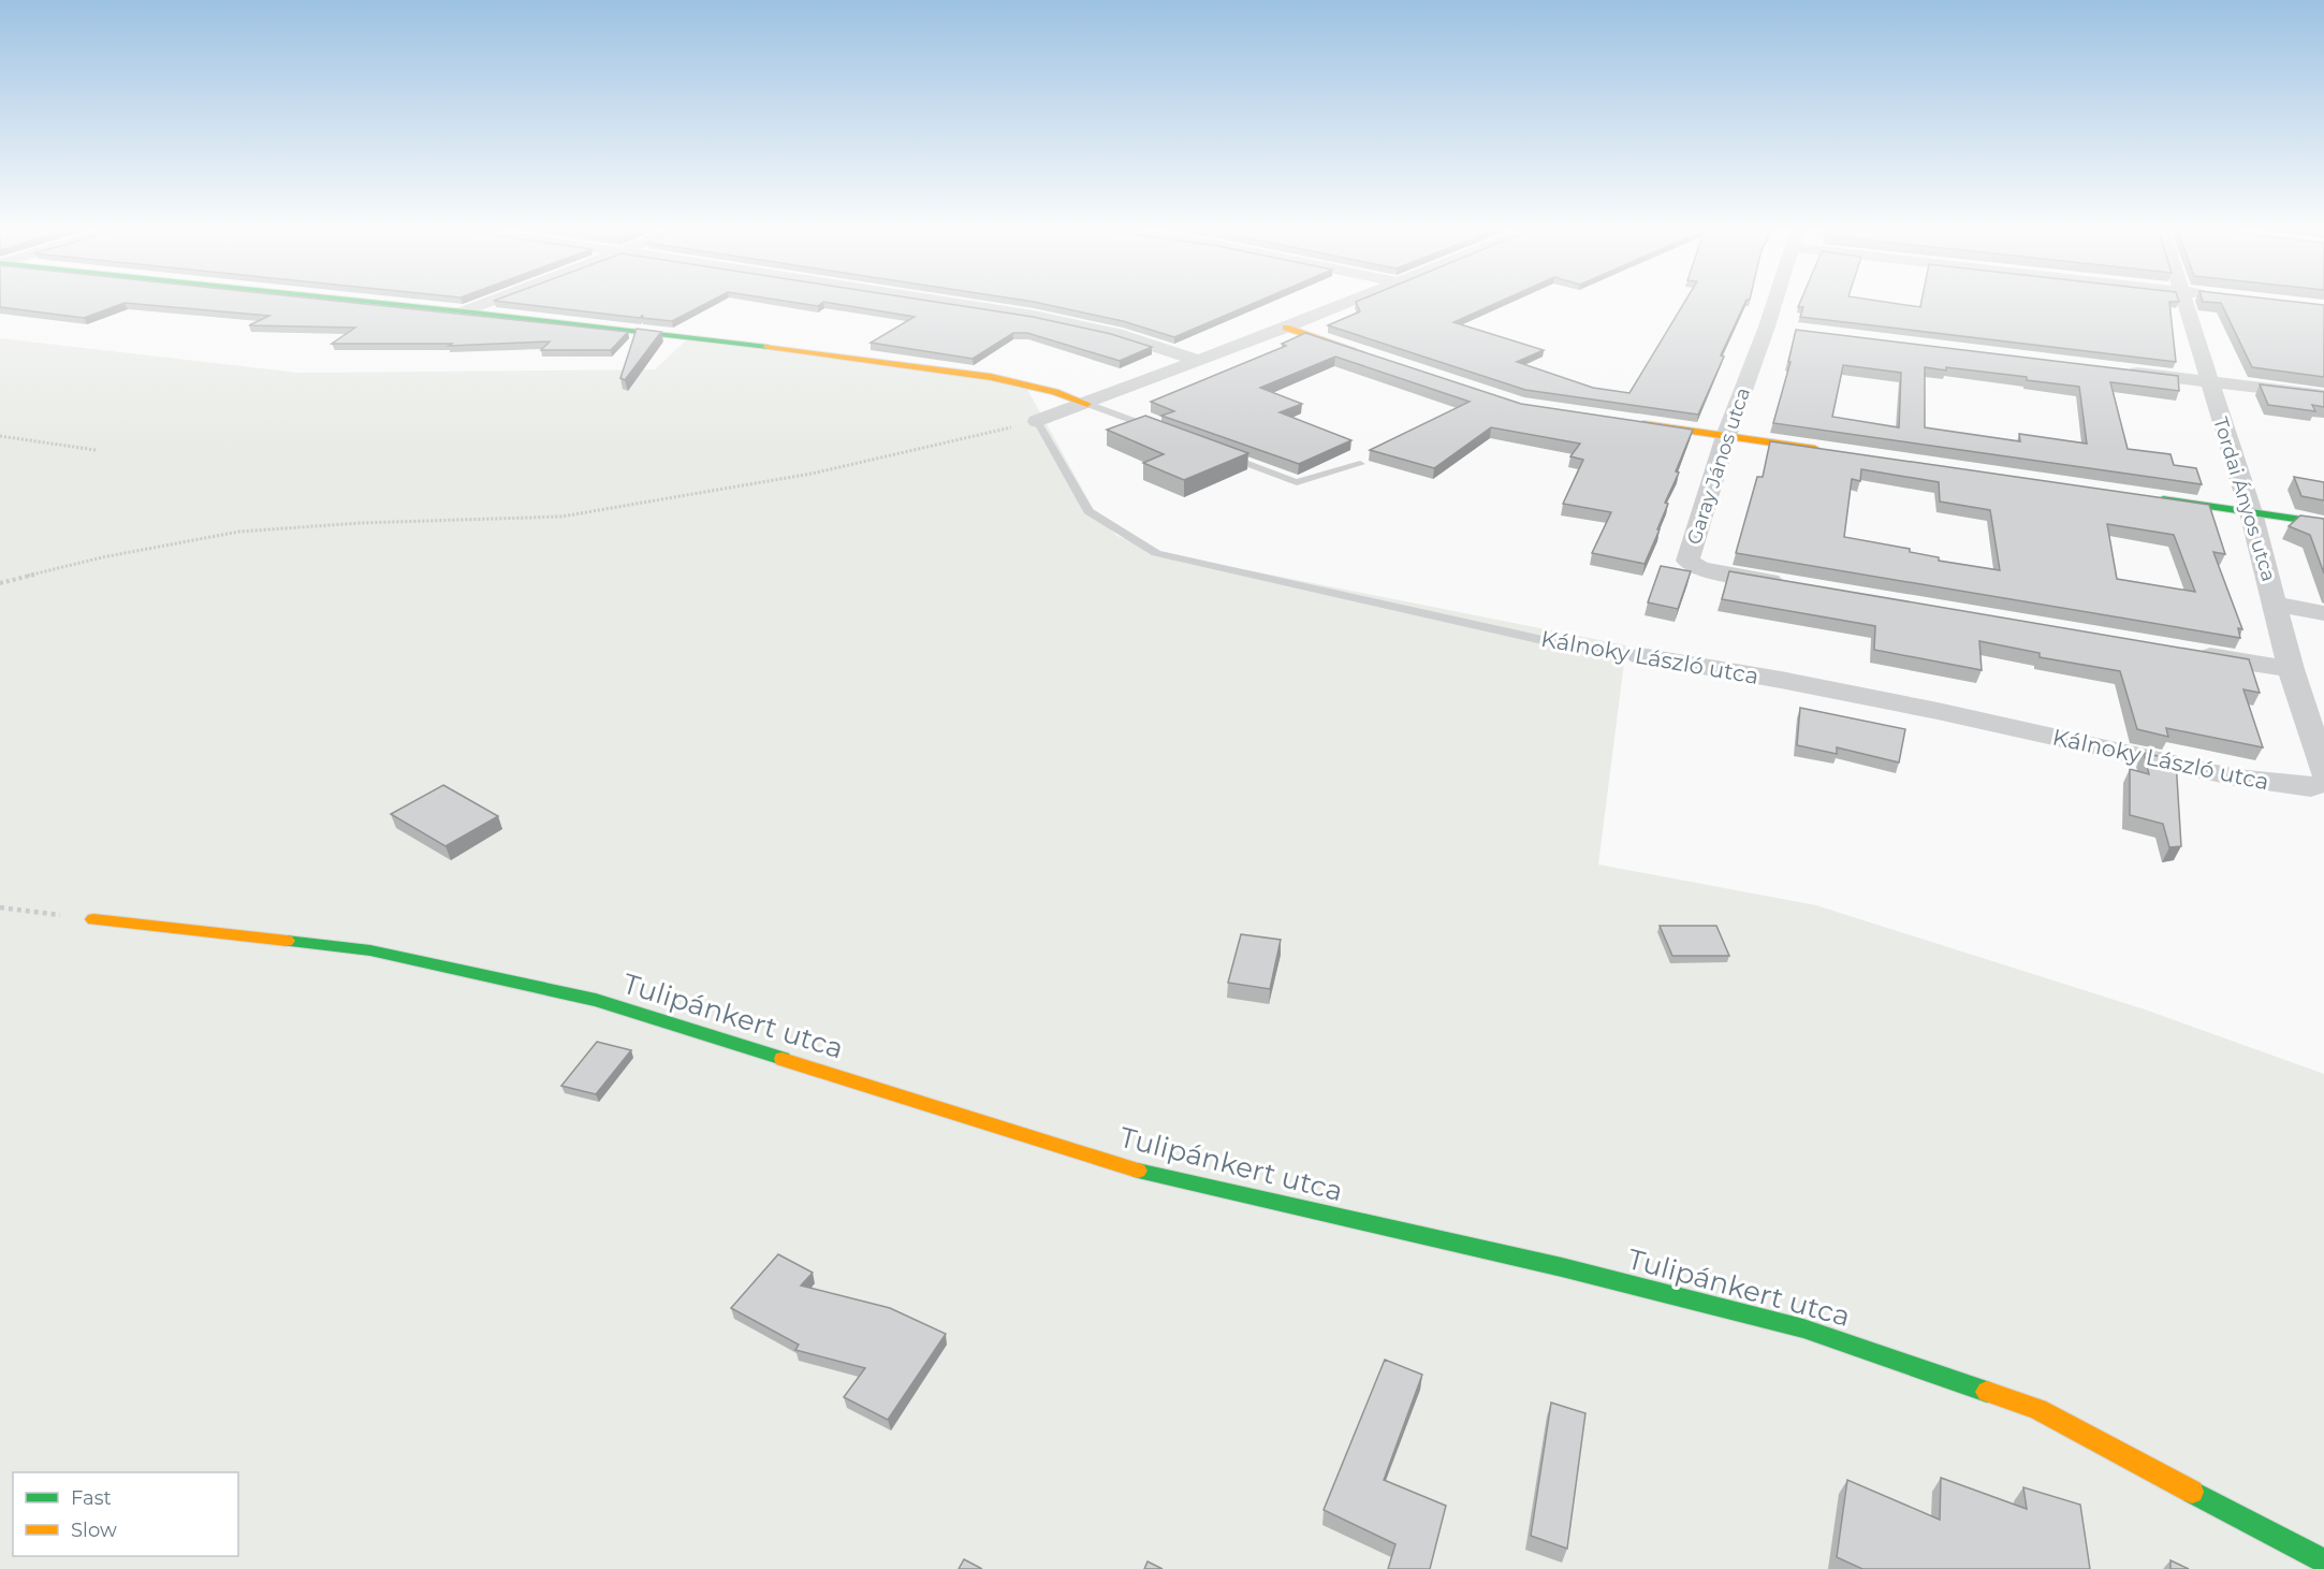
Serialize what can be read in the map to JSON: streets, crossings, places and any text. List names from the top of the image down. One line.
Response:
{"streets":{"street":["Garay János utca","Tordai Ányos utca","Kálnoky László utca","Tulipánkert utca"]},"legend":["Fast","Slow"]}
